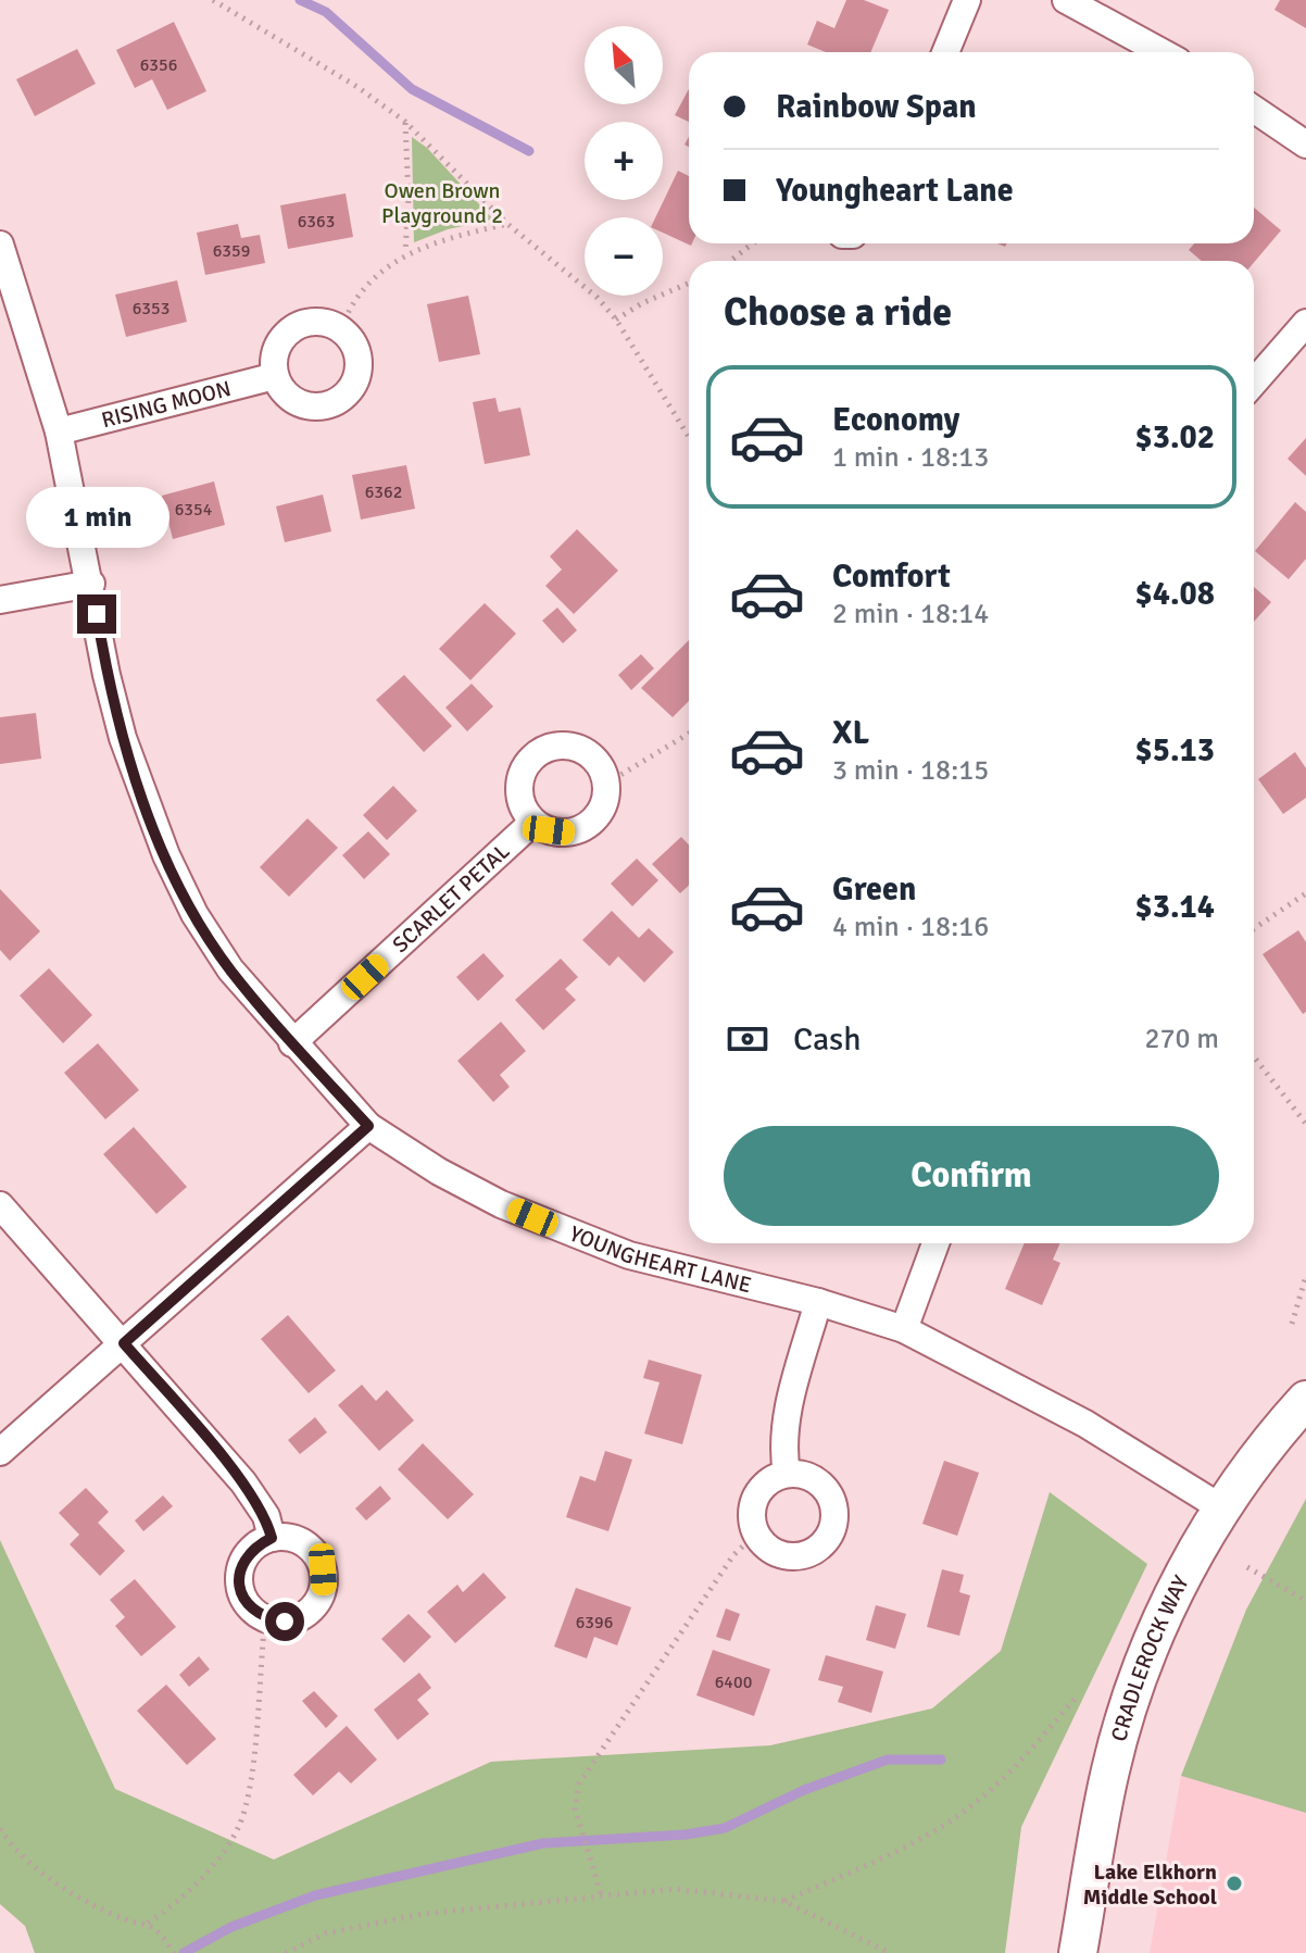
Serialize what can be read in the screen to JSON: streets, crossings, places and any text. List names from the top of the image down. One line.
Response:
{"streets":{"street":["RISING MOON","SCARLET PETAL","YOUNGHEART LANE","CRADLEROCK WAY"]},"crossings":[["RISING MOON","YOUNGHEART LANE"],["SCARLET PETAL","YOUNGHEART LANE"],["YOUNGHEART LANE","CRADLEROCK WAY"]],"parks":["Owen Brown Playground 2"],"places":["Lake Elkhorn Middle School"],"house_numbers":["6356","6363","6359","6353","6362","6354","6396","6400"],"north":"top left","page":{"map_buttons":["+","−"],"banner":["Rainbow Span","Youngheart Lane"],"heading":"Choose a ride","list":[{"name":"Economy","note":"1 min · 18:13","value":"$3.02"},{"name":"Comfort","note":"2 min · 18:14","value":"$4.08"},{"name":"XL","note":"3 min · 18:15","value":"$5.13"},{"name":"Green","note":"4 min · 18:16","value":"$3.14"}],"bubble":"1 min","pay":["Cash","270 m"],"buttons":"Confirm"}}
